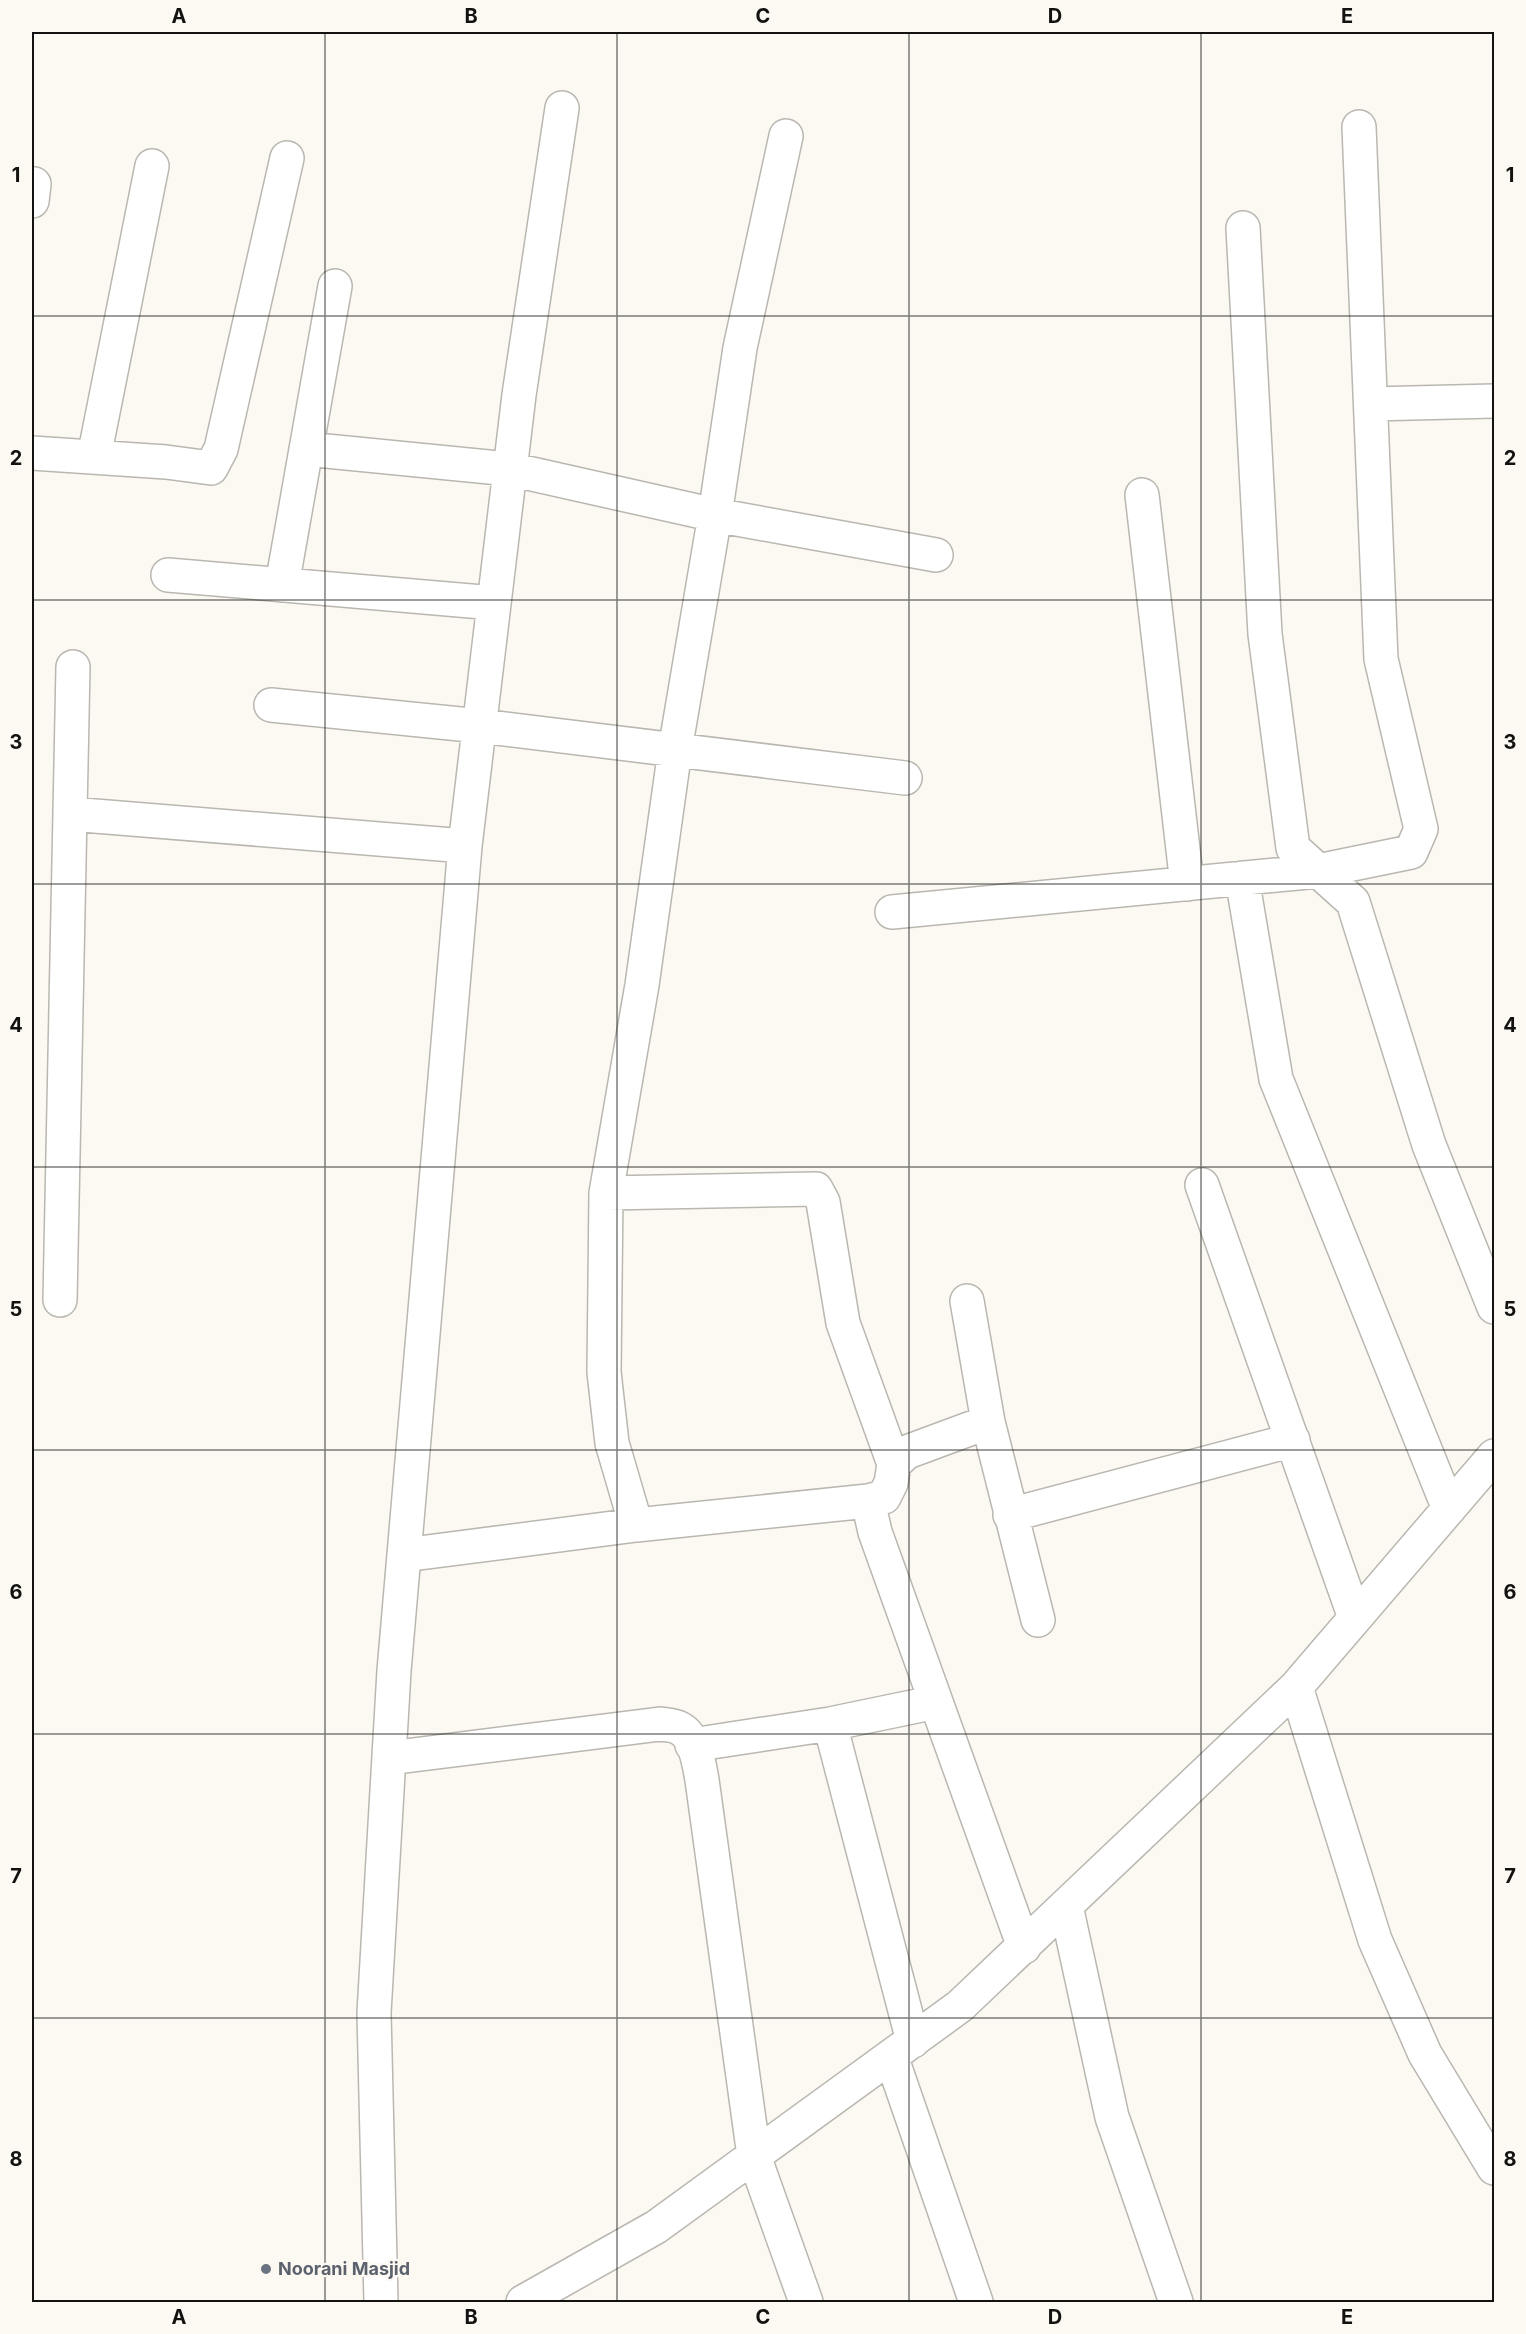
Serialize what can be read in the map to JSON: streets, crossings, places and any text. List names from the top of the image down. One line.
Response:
{"places":["Noorani Masjid"],"grid":{"columns":["A","B","C","D","E"],"rows":["1","2","3","4","5","6","7","8"]}}
